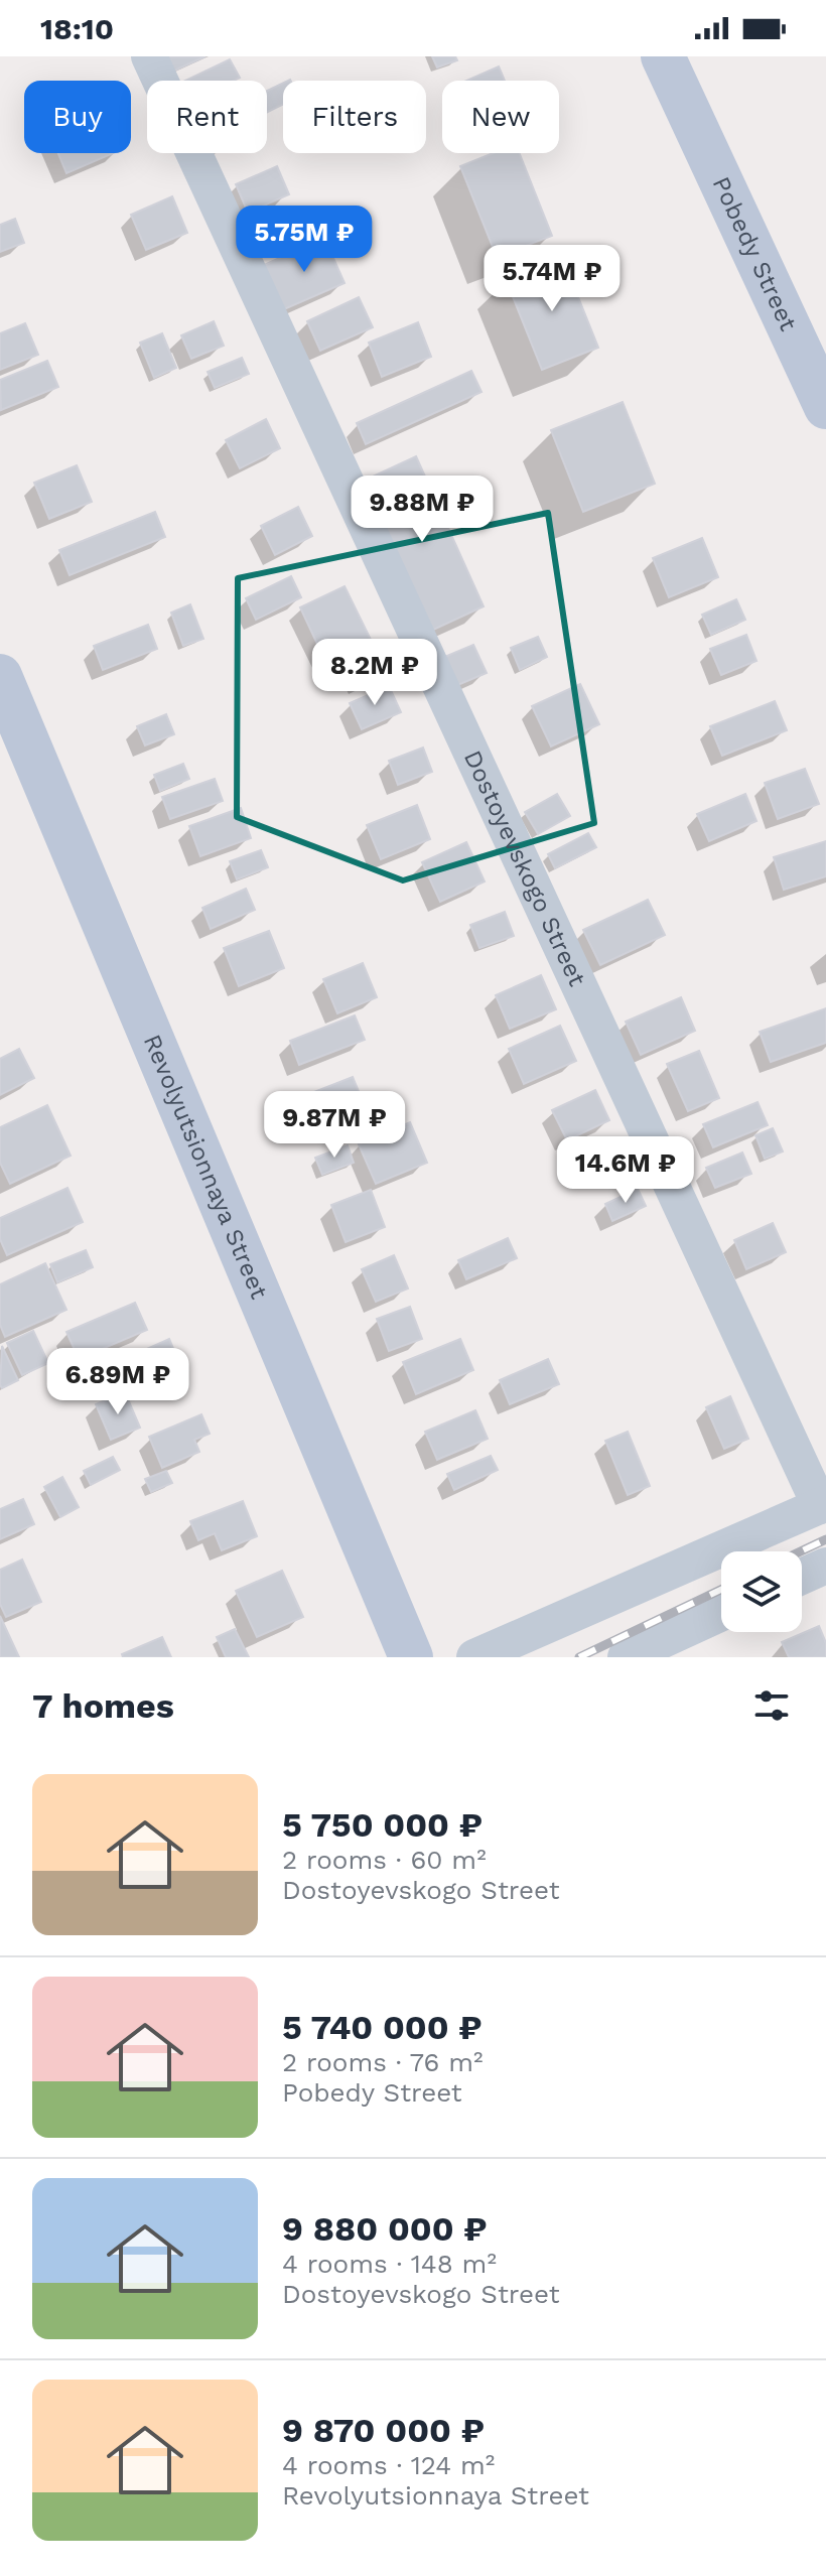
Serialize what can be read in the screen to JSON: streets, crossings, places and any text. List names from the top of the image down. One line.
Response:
{"streets":{"street":["Pobedy Street","Dostoyevskogo Street","Revolyutsionnaya Street"]},"page":{"status":"18:10","chip":["Buy","Rent","Filters","New"],"price":["5.75M ₽","5.74M ₽","9.88M ₽","8.2M ₽","9.87M ₽","14.6M ₽","6.89M ₽"],"heading":"7 homes","list":[{"name":"5 750 000 ₽","note":"2 rooms · 60 m² · Dostoyevskogo Street"},{"name":"5 740 000 ₽","note":"2 rooms · 76 m² · Pobedy Street"},{"name":"9 880 000 ₽","note":"4 rooms · 148 m² · Dostoyevskogo Street"},{"name":"9 870 000 ₽","note":"4 rooms · 124 m² · Revolyutsionnaya Street"}]}}
